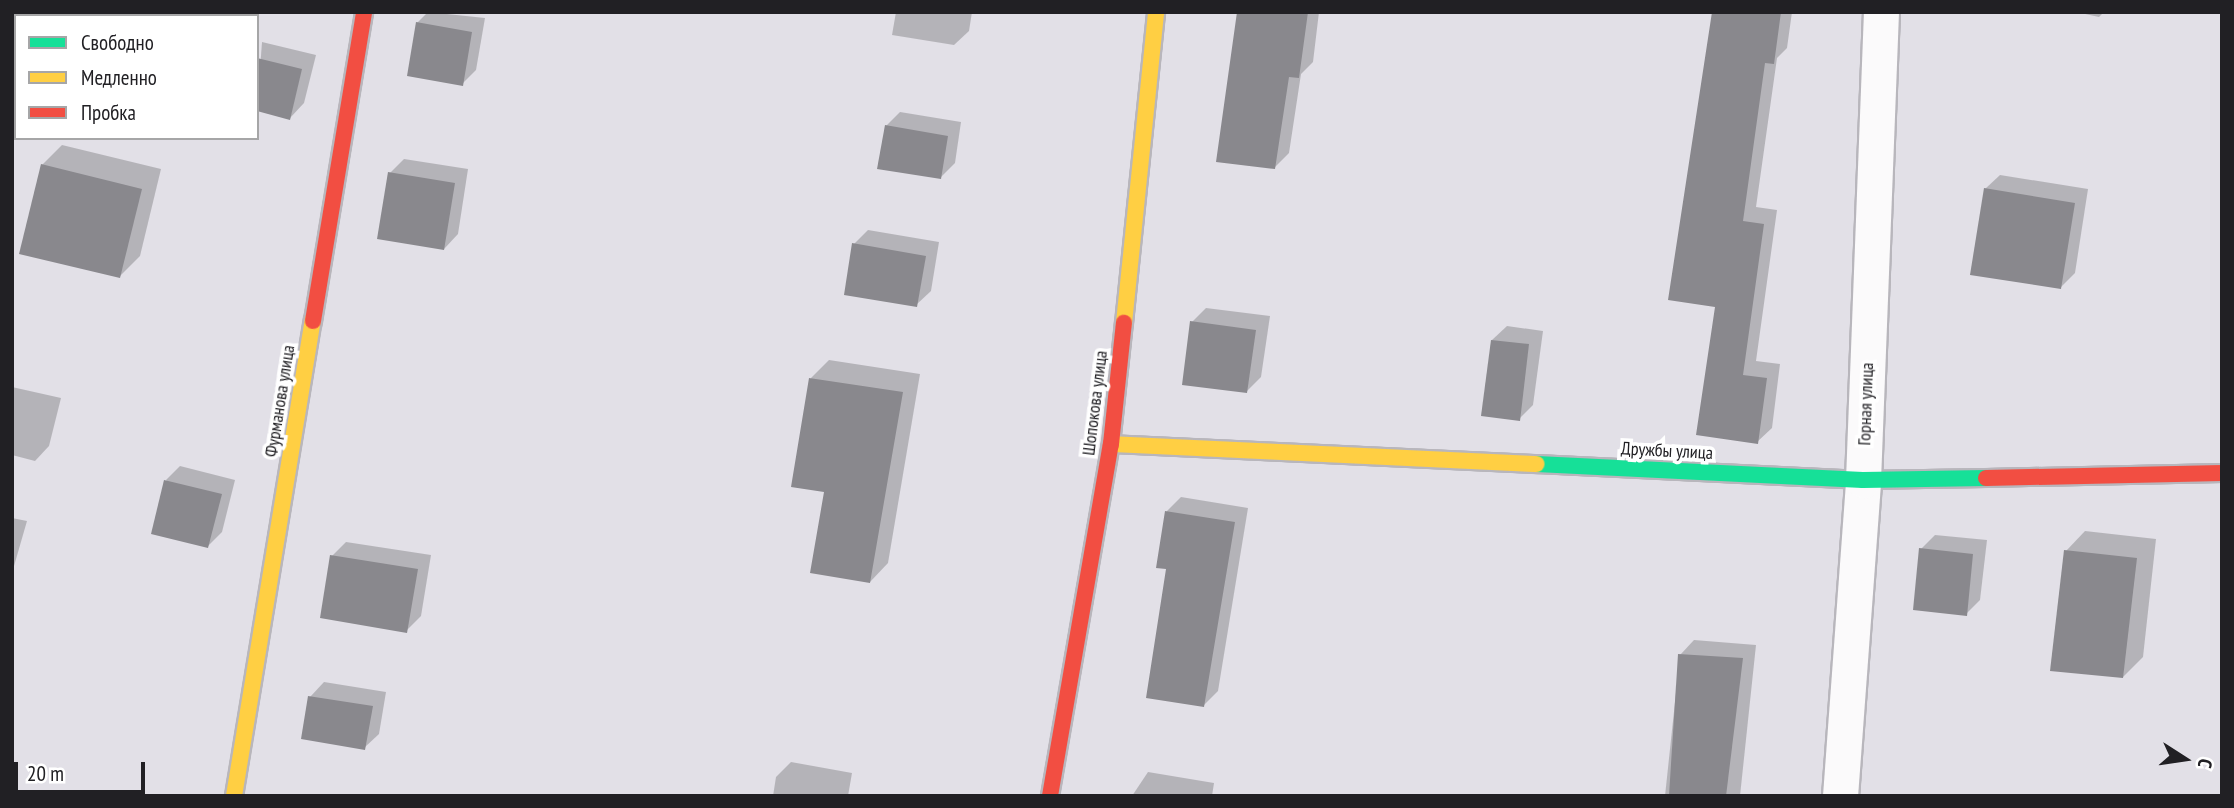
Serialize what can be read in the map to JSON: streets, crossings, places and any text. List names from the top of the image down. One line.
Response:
{"streets":{"street":["Фурманова улица","Шопокова улица","Горная улица","Дружбы улица"]},"crossings":[["Шопокова улица","Дружбы улица"],["Горная улица","Дружбы улица"]],"legend":["Свободно","Медленно","Пробка"],"scale_bar":"20 m","north":"right"}
